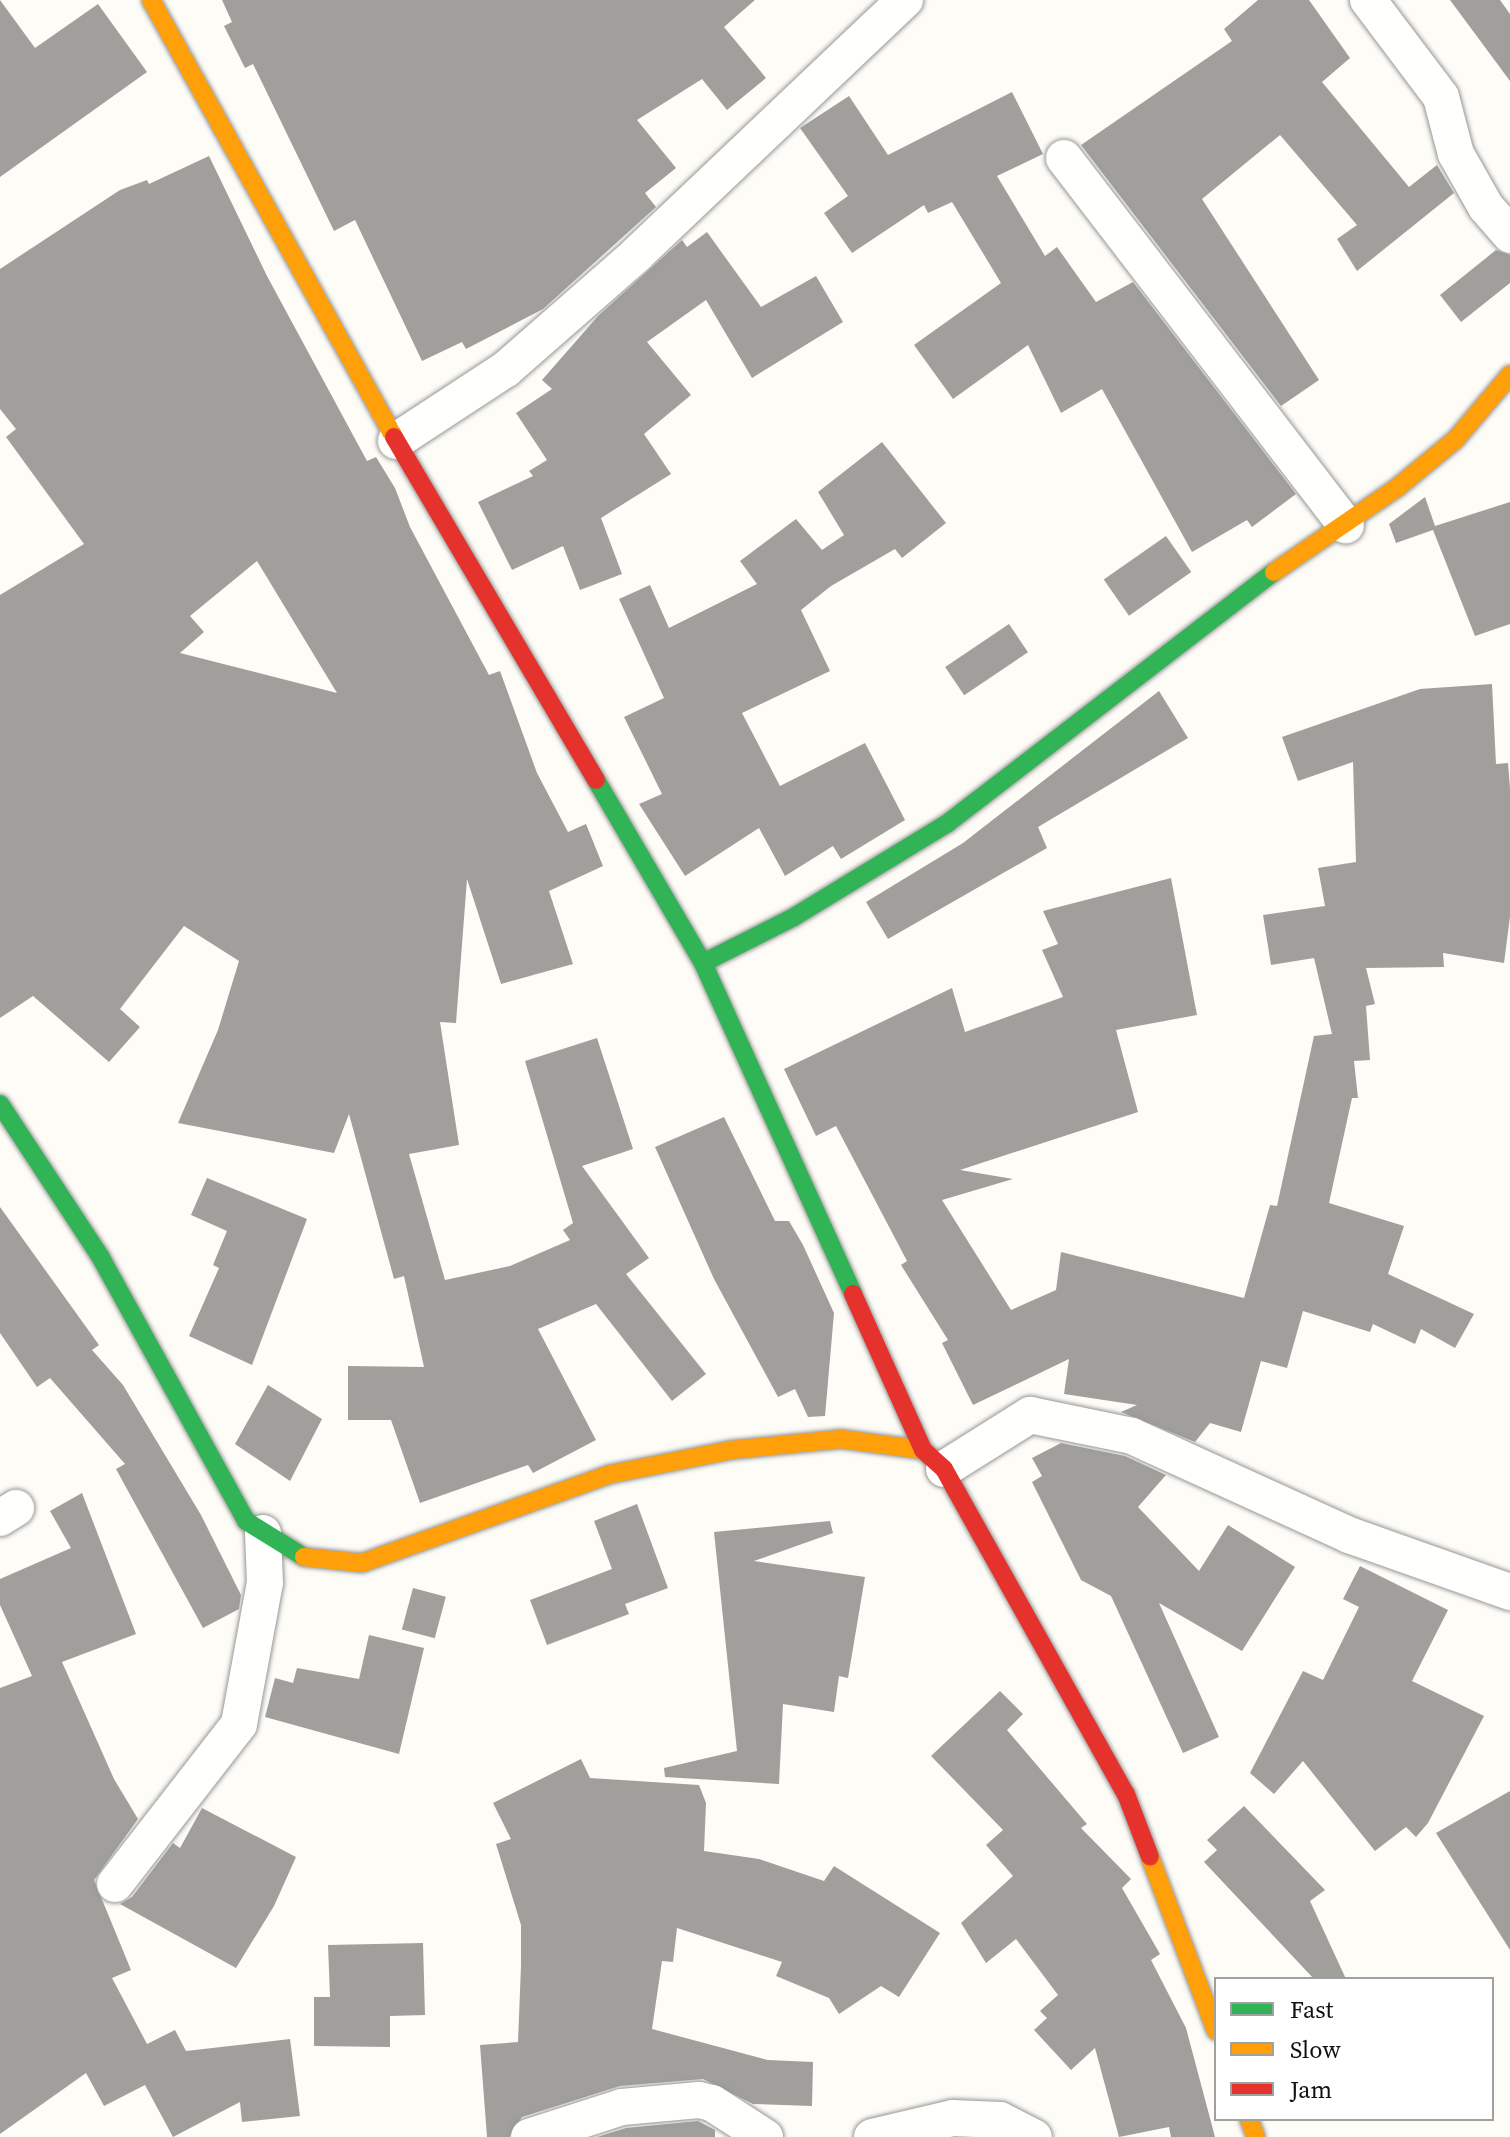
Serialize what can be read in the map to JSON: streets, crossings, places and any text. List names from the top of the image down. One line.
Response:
{"legend":["Fast","Slow","Jam"]}
